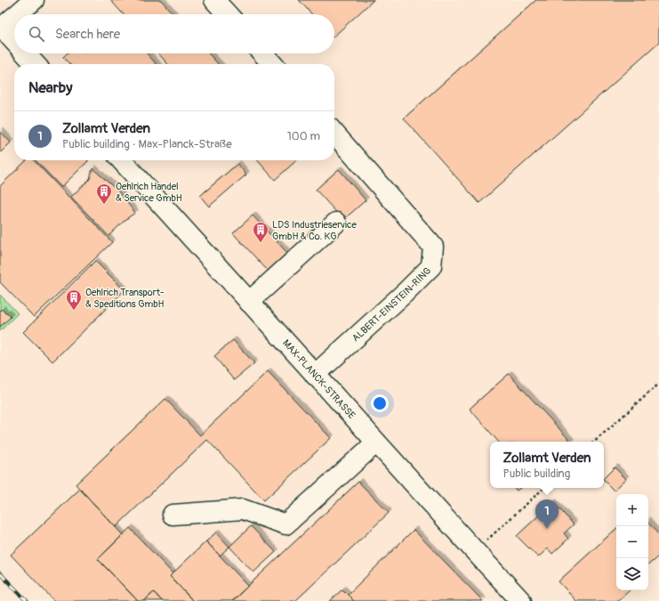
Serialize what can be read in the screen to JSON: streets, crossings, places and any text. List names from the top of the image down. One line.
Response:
{"streets":{"street":["ALBERT-EINSTEIN-RING","MAX-PLANCK-STRASSE"]},"crossings":[["ALBERT-EINSTEIN-RING","MAX-PLANCK-STRASSE"]],"places":{"building":["Oehlrich Handel & Service GmbH","LDS Industrieservice GmbH & Co. KG","Oehlrich Transport- & Speditions GmbH"]},"page":{"search":"Search here","heading":"Nearby","list":[{"mark":"1","name":"Zollamt Verden","note":"Public building · Max-Planck-Straße","value":"100 m"}],"popup":["Zollamt Verden","Public building"],"map_buttons":["+","−"],"pins":"1"}}
